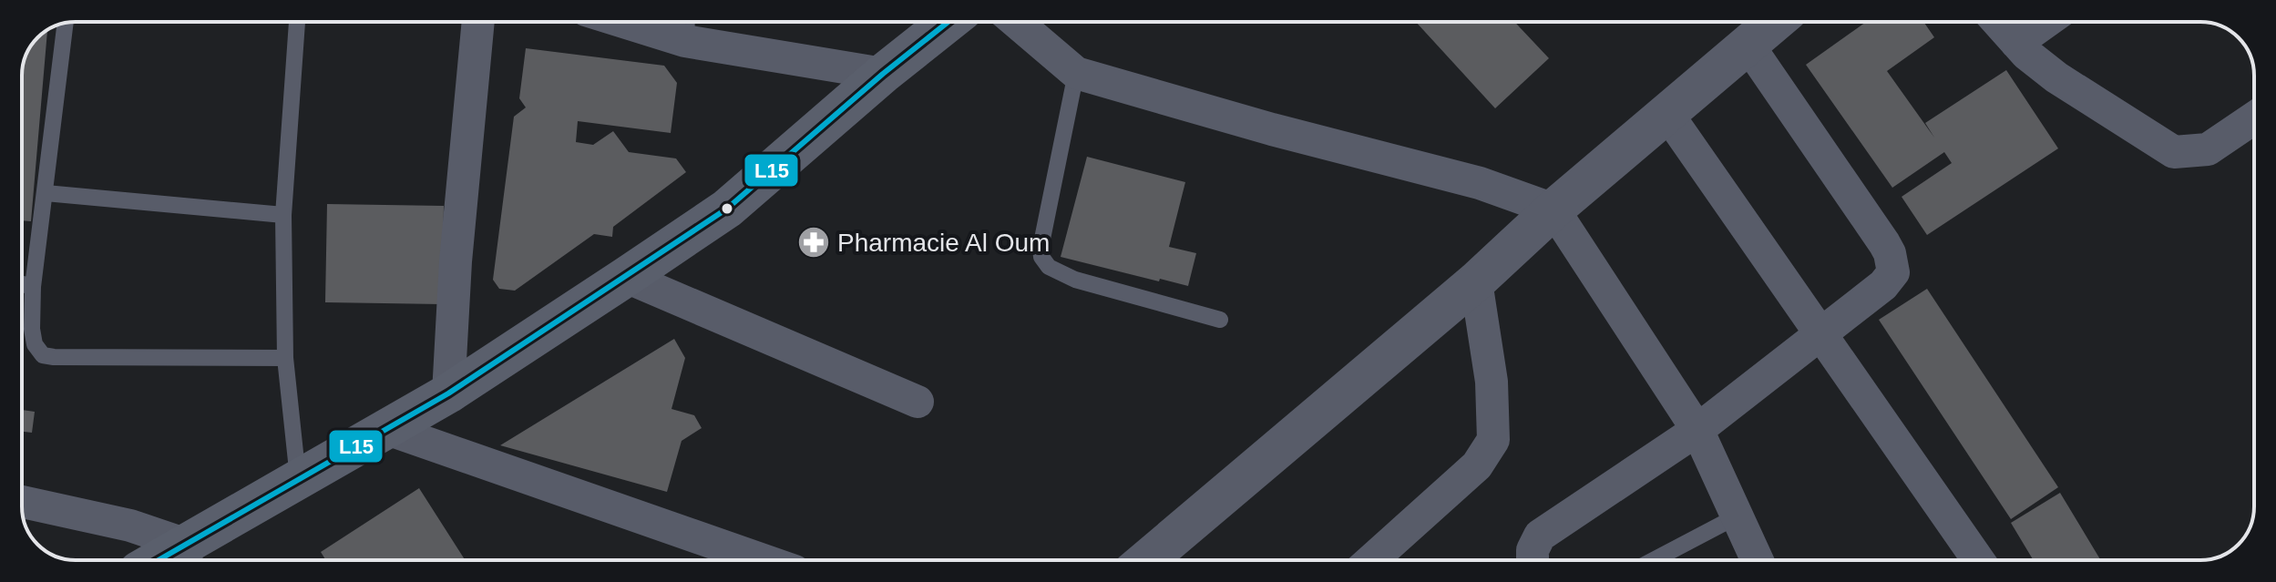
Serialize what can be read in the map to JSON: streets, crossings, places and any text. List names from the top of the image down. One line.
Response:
{"places":{"pharmacy":["Pharmacie Al Oum"]},"lines":["transit line L15"]}
